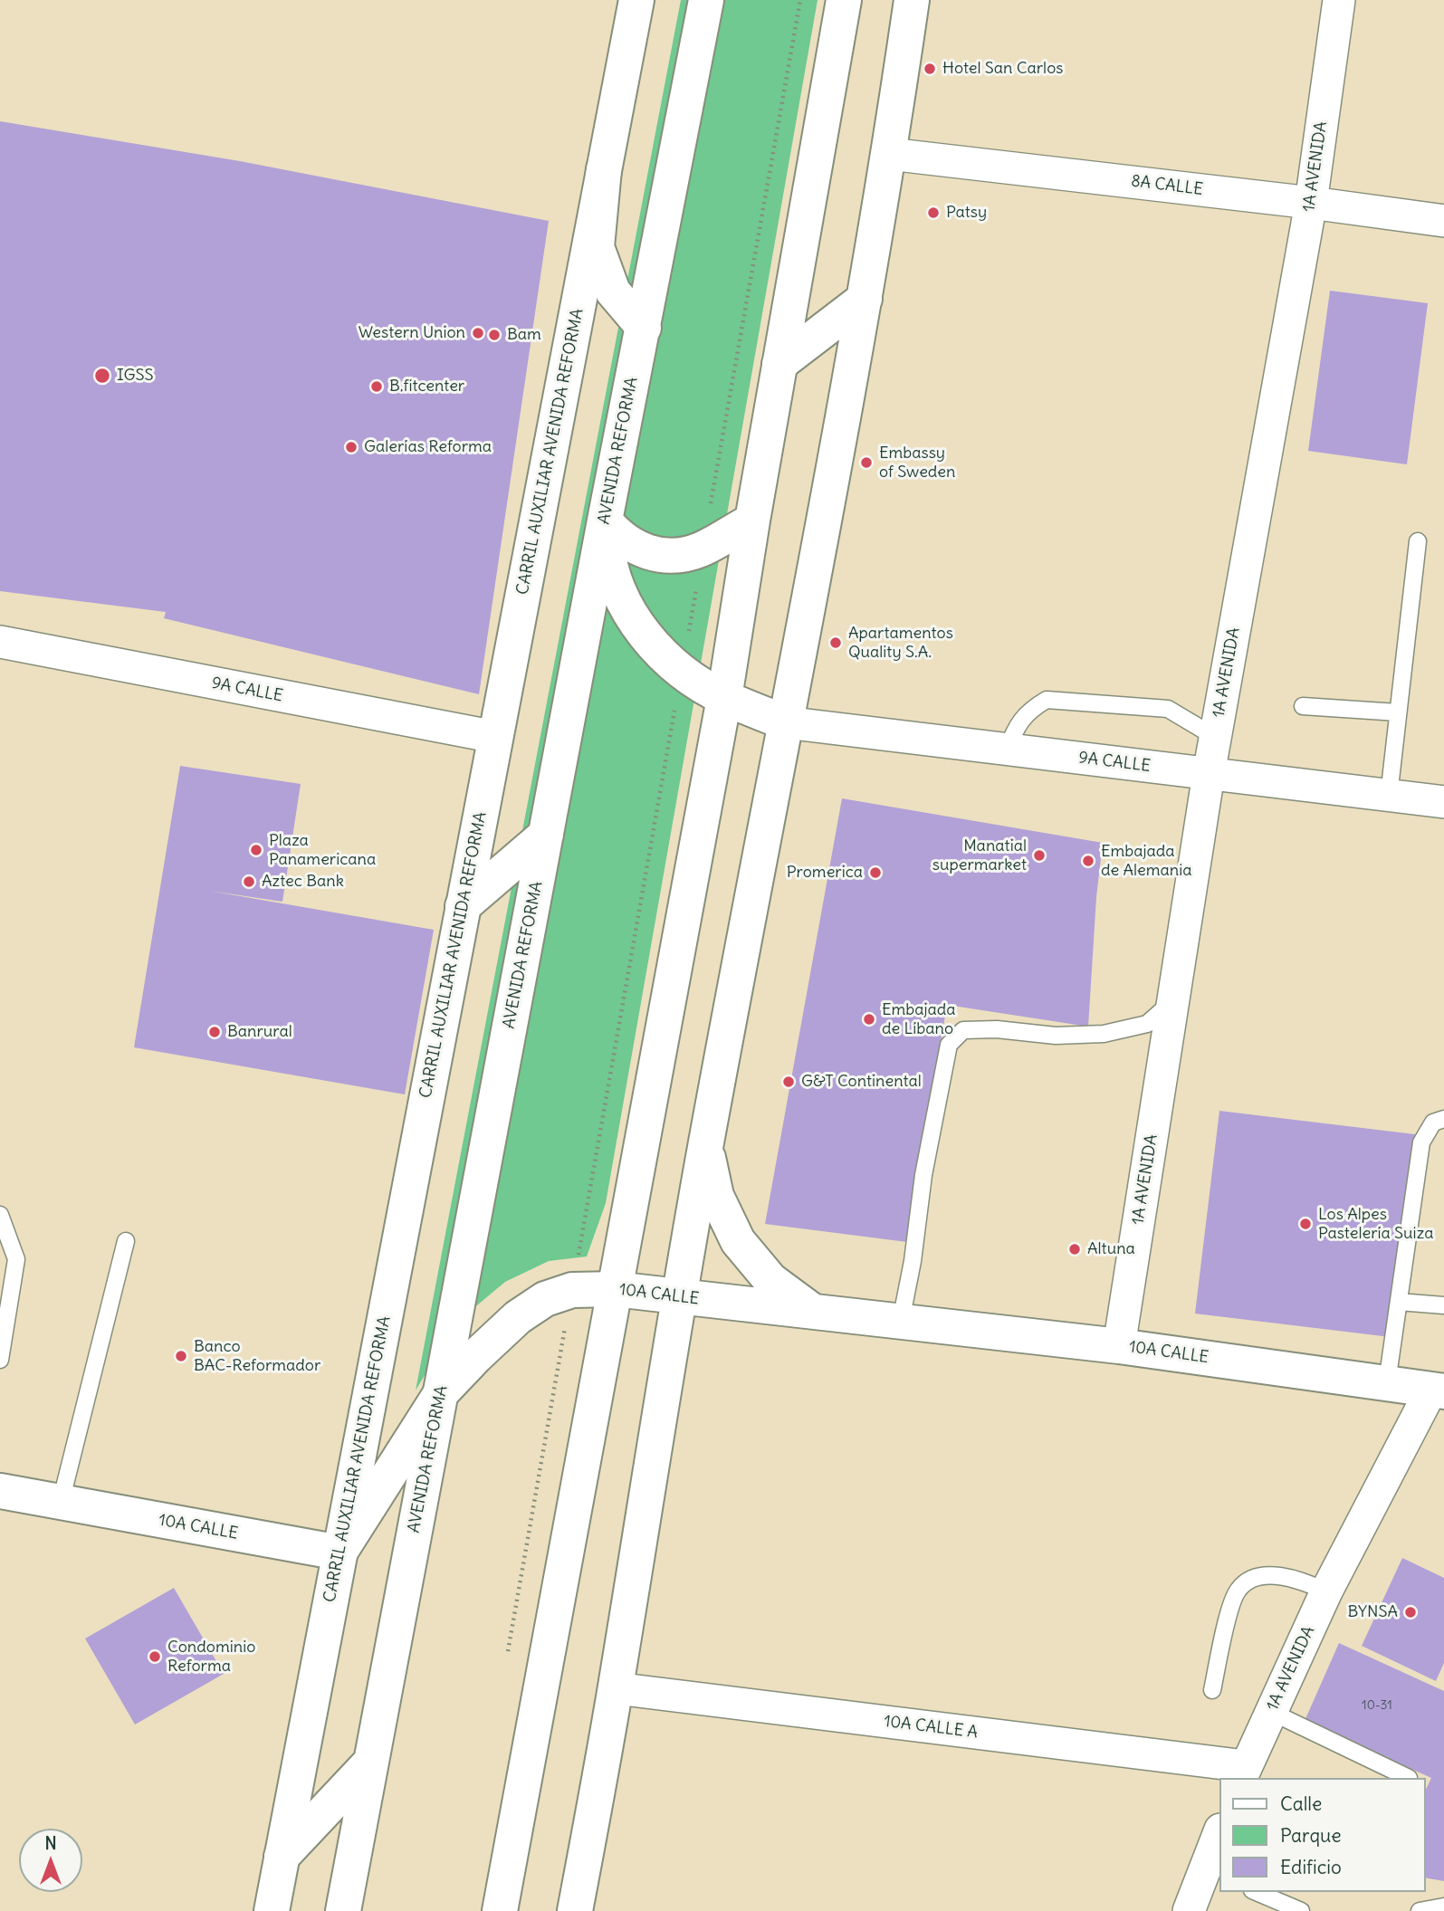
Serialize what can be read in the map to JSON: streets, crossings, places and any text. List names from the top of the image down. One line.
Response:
{"streets":{"main road":["AVENIDA REFORMA","CARRIL AUXILIAR AVENIDA REFORMA","10A CALLE"],"street":["1A AVENIDA","8A CALLE","9A CALLE","10A CALLE A"]},"crossings":[["1A AVENIDA","8A CALLE"],["1A AVENIDA","9A CALLE"],["1A AVENIDA","10A CALLE"],["1A AVENIDA","10A CALLE A"],["AVENIDA REFORMA","10A CALLE"],["CARRIL AUXILIAR AVENIDA REFORMA","9A CALLE"],["CARRIL AUXILIAR AVENIDA REFORMA","10A CALLE"]],"places":["Hotel San Carlos","Patsy","Western Union","Bam","IGSS","B.fitcenter","Galerías Reforma","Embassy of Sweden","Apartamentos Quality S.A.","Plaza Panamericana","Manatial supermarket","Embajada de Alemania","Promerica","Aztec Bank","Embajada de Líbano","Banrural","G&T Continental","Los Alpes Pastelería Suiza","Altuna","Banco BAC-Reformador","BYNSA","Condominio Reforma"],"house_numbers":["10-31"],"legend":["Calle","Parque","Edificio"],"north":"top"}
